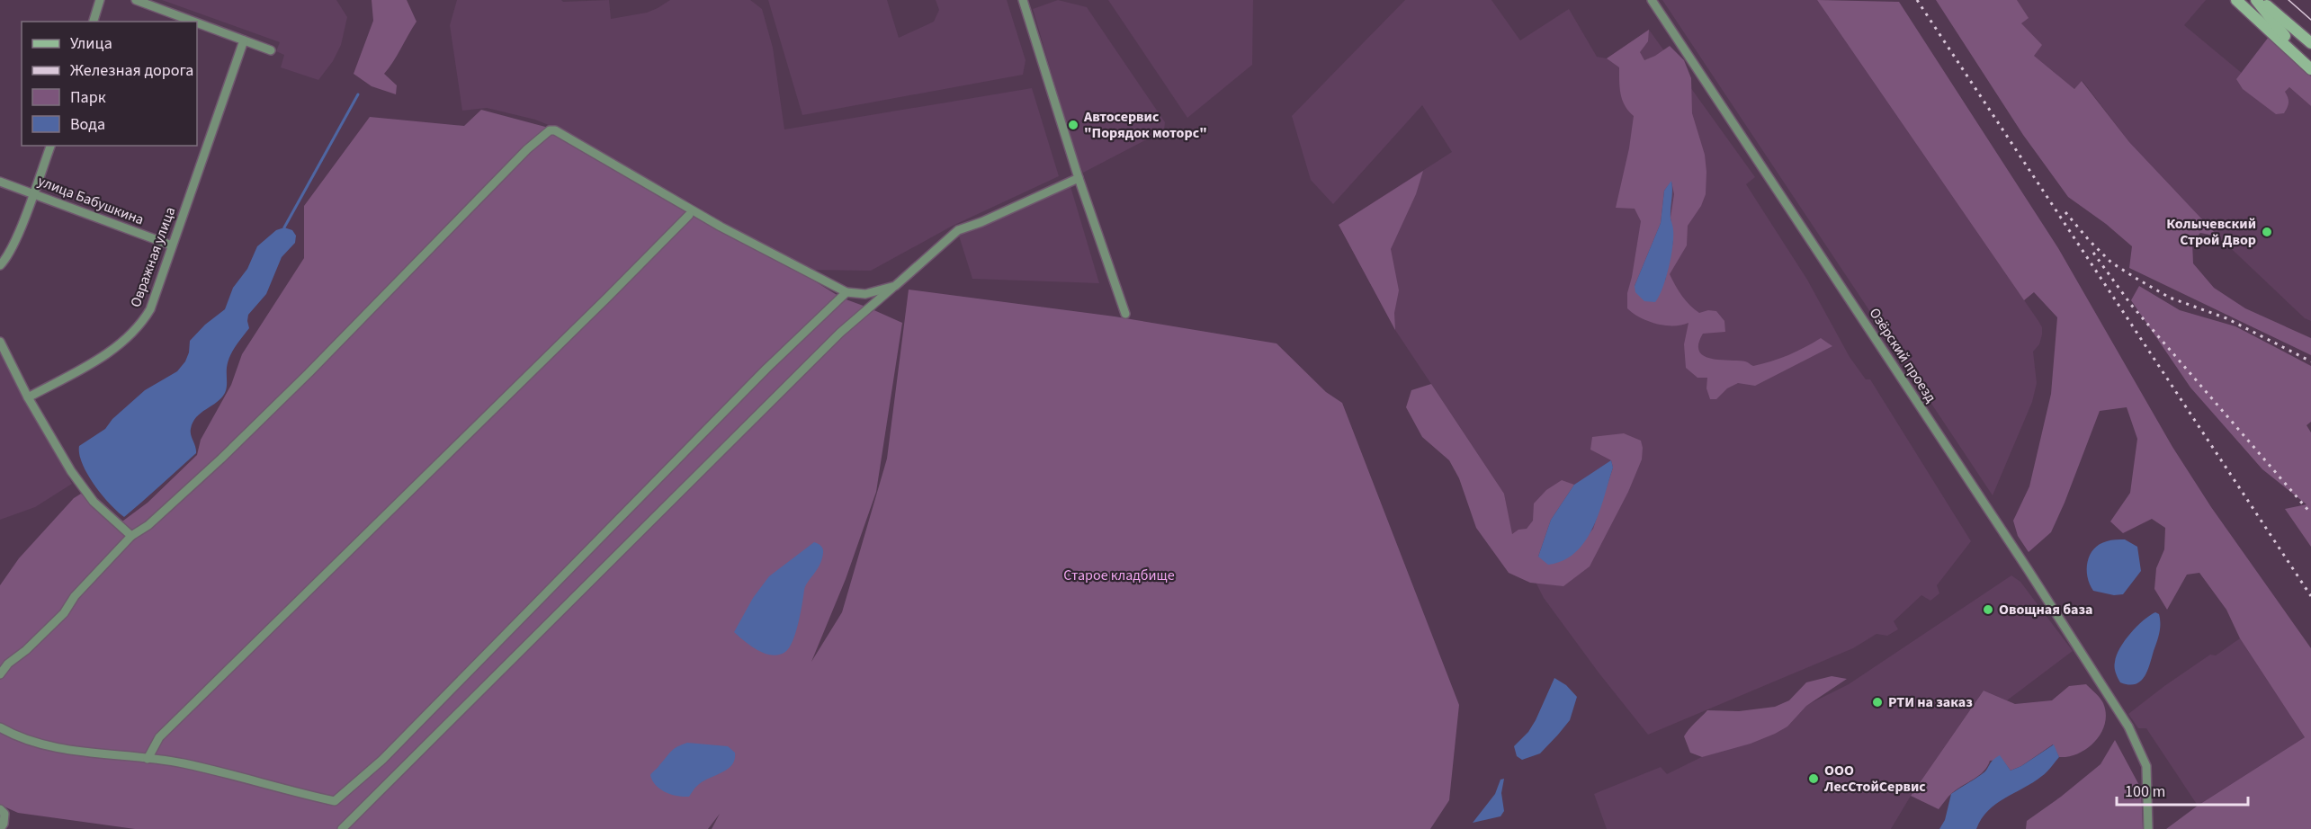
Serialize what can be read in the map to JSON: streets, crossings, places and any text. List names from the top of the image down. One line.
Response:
{"streets":{"street":["улица Бабушкина","Овражная улица","Озёрский проезд"]},"crossings":[["улица Бабушкина","Овражная улица"]],"parks":["Старое кладбище"],"places":["Автосервис \"Порядок моторс\"","Колычевский Строй Двор","Овощная база","РТИ на заказ","ООО ЛесСтойСервис"],"legend":["Улица","Железная дорога","Парк","Вода"],"scale_bar":"100 m"}
